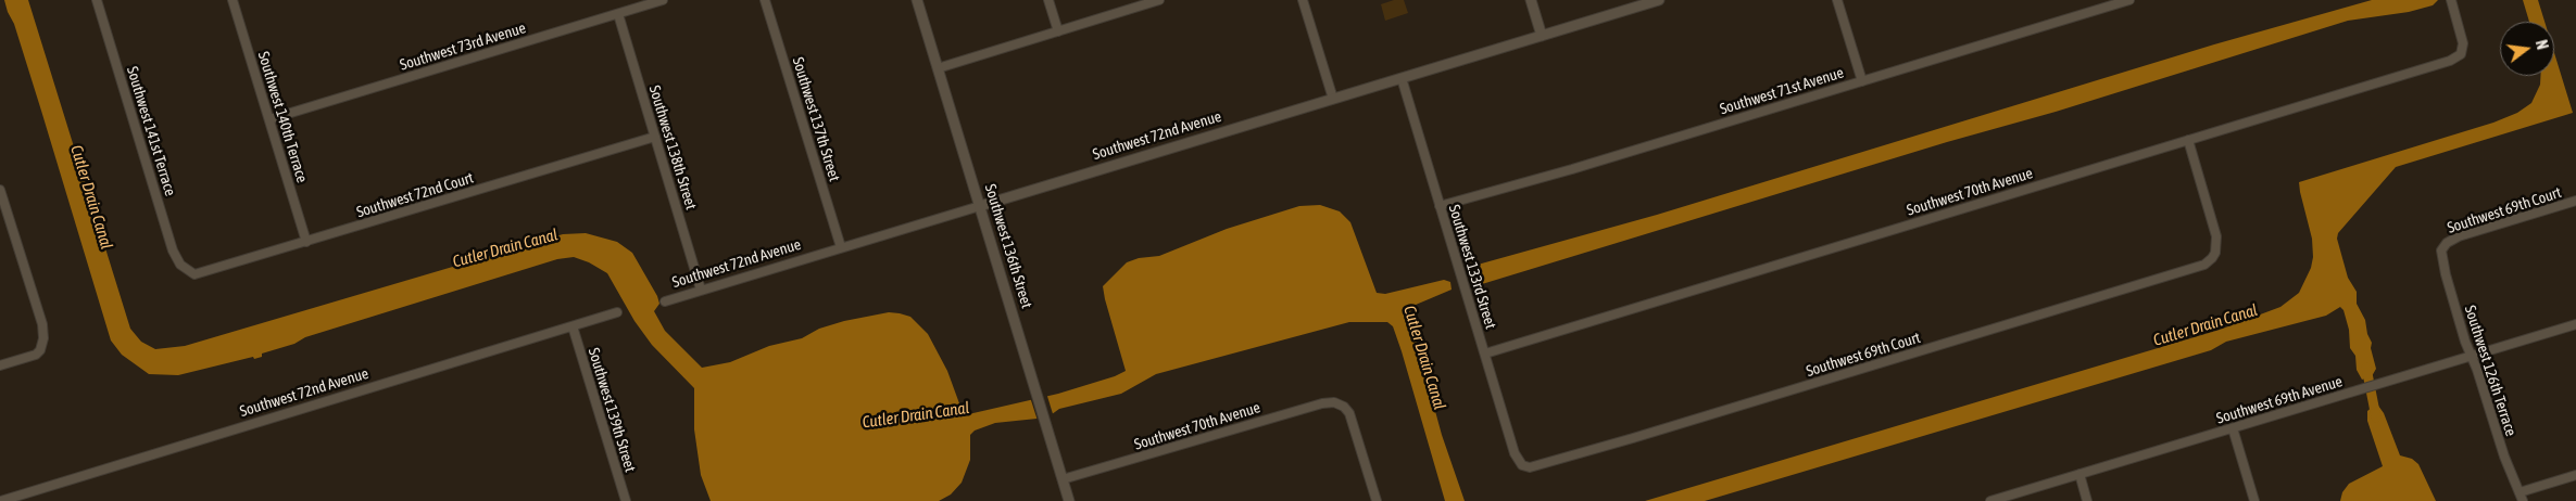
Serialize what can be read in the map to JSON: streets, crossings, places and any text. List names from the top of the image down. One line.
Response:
{"streets":{"street":["Southwest 73rd Avenue","Southwest 71st Avenue","Southwest 140th Terrace","Southwest 137th Street","Southwest 141st Terrace","Southwest 72nd Avenue","Southwest 138th Street","Southwest 70th Avenue","Southwest 72nd Court","Southwest 69th Court","Southwest 136th Street","Southwest 133rd Street","Southwest 126th Terrace","Southwest 69th Avenue","Southwest 139th Street"]},"crossings":[["Southwest 73rd Avenue","Southwest 140th Terrace"],["Southwest 73rd Avenue","Southwest 138th Street"],["Southwest 71st Avenue","Southwest 133rd Street"],["Southwest 140th Terrace","Southwest 72nd Court"],["Southwest 137th Street","Southwest 72nd Avenue"],["Southwest 141st Terrace","Southwest 72nd Court"],["Southwest 72nd Avenue","Southwest 138th Street"],["Southwest 72nd Avenue","Southwest 136th Street"],["Southwest 72nd Avenue","Southwest 133rd Street"],["Southwest 72nd Avenue","Southwest 139th Street"],["Southwest 138th Street","Southwest 72nd Court"],["Southwest 70th Avenue","Southwest 69th Court"],["Southwest 70th Avenue","Southwest 136th Street"],["Southwest 70th Avenue","Southwest 133rd Street"],["Southwest 69th Court","Southwest 133rd Street"],["Southwest 69th Court","Southwest 126th Terrace"],["Southwest 126th Terrace","Southwest 69th Avenue"]],"water":["Cutler Drain Canal"],"north":"right"}
